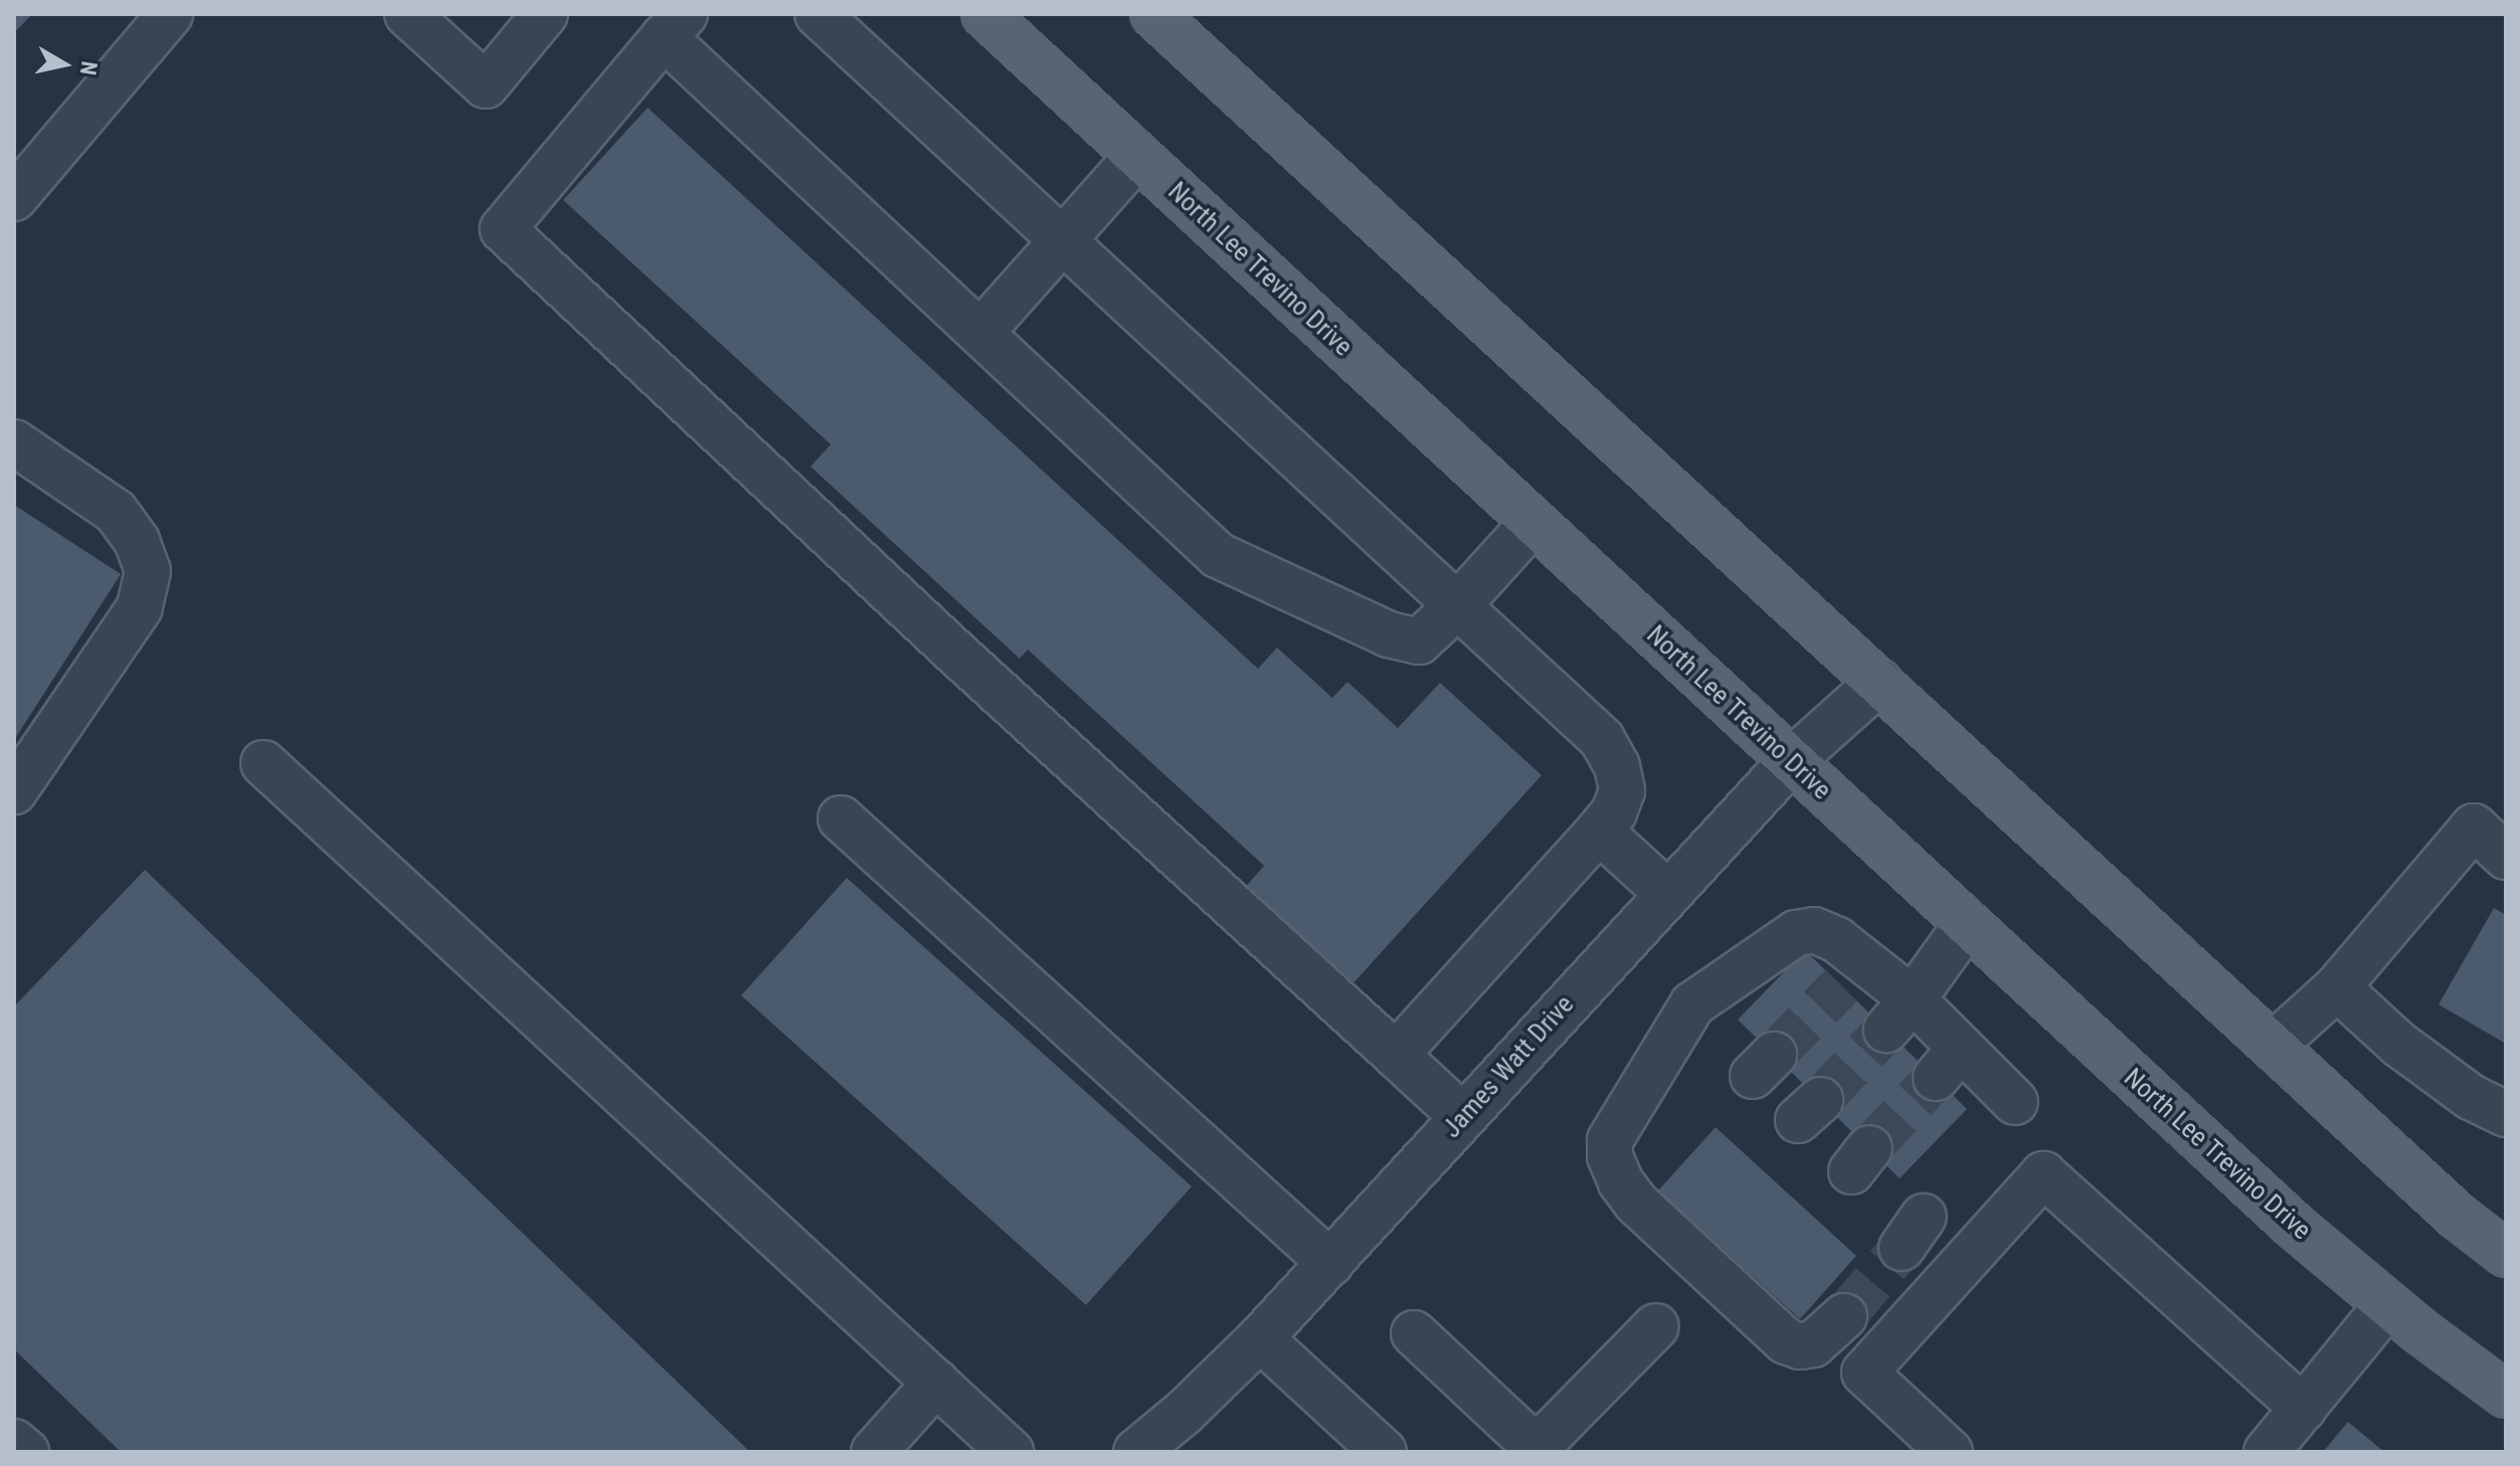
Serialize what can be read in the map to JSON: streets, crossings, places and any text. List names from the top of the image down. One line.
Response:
{"streets":{"main road":["North Lee Trevino Drive"],"street":["James Watt Drive"]},"crossings":[["North Lee Trevino Drive","James Watt Drive"]],"north":"right"}
